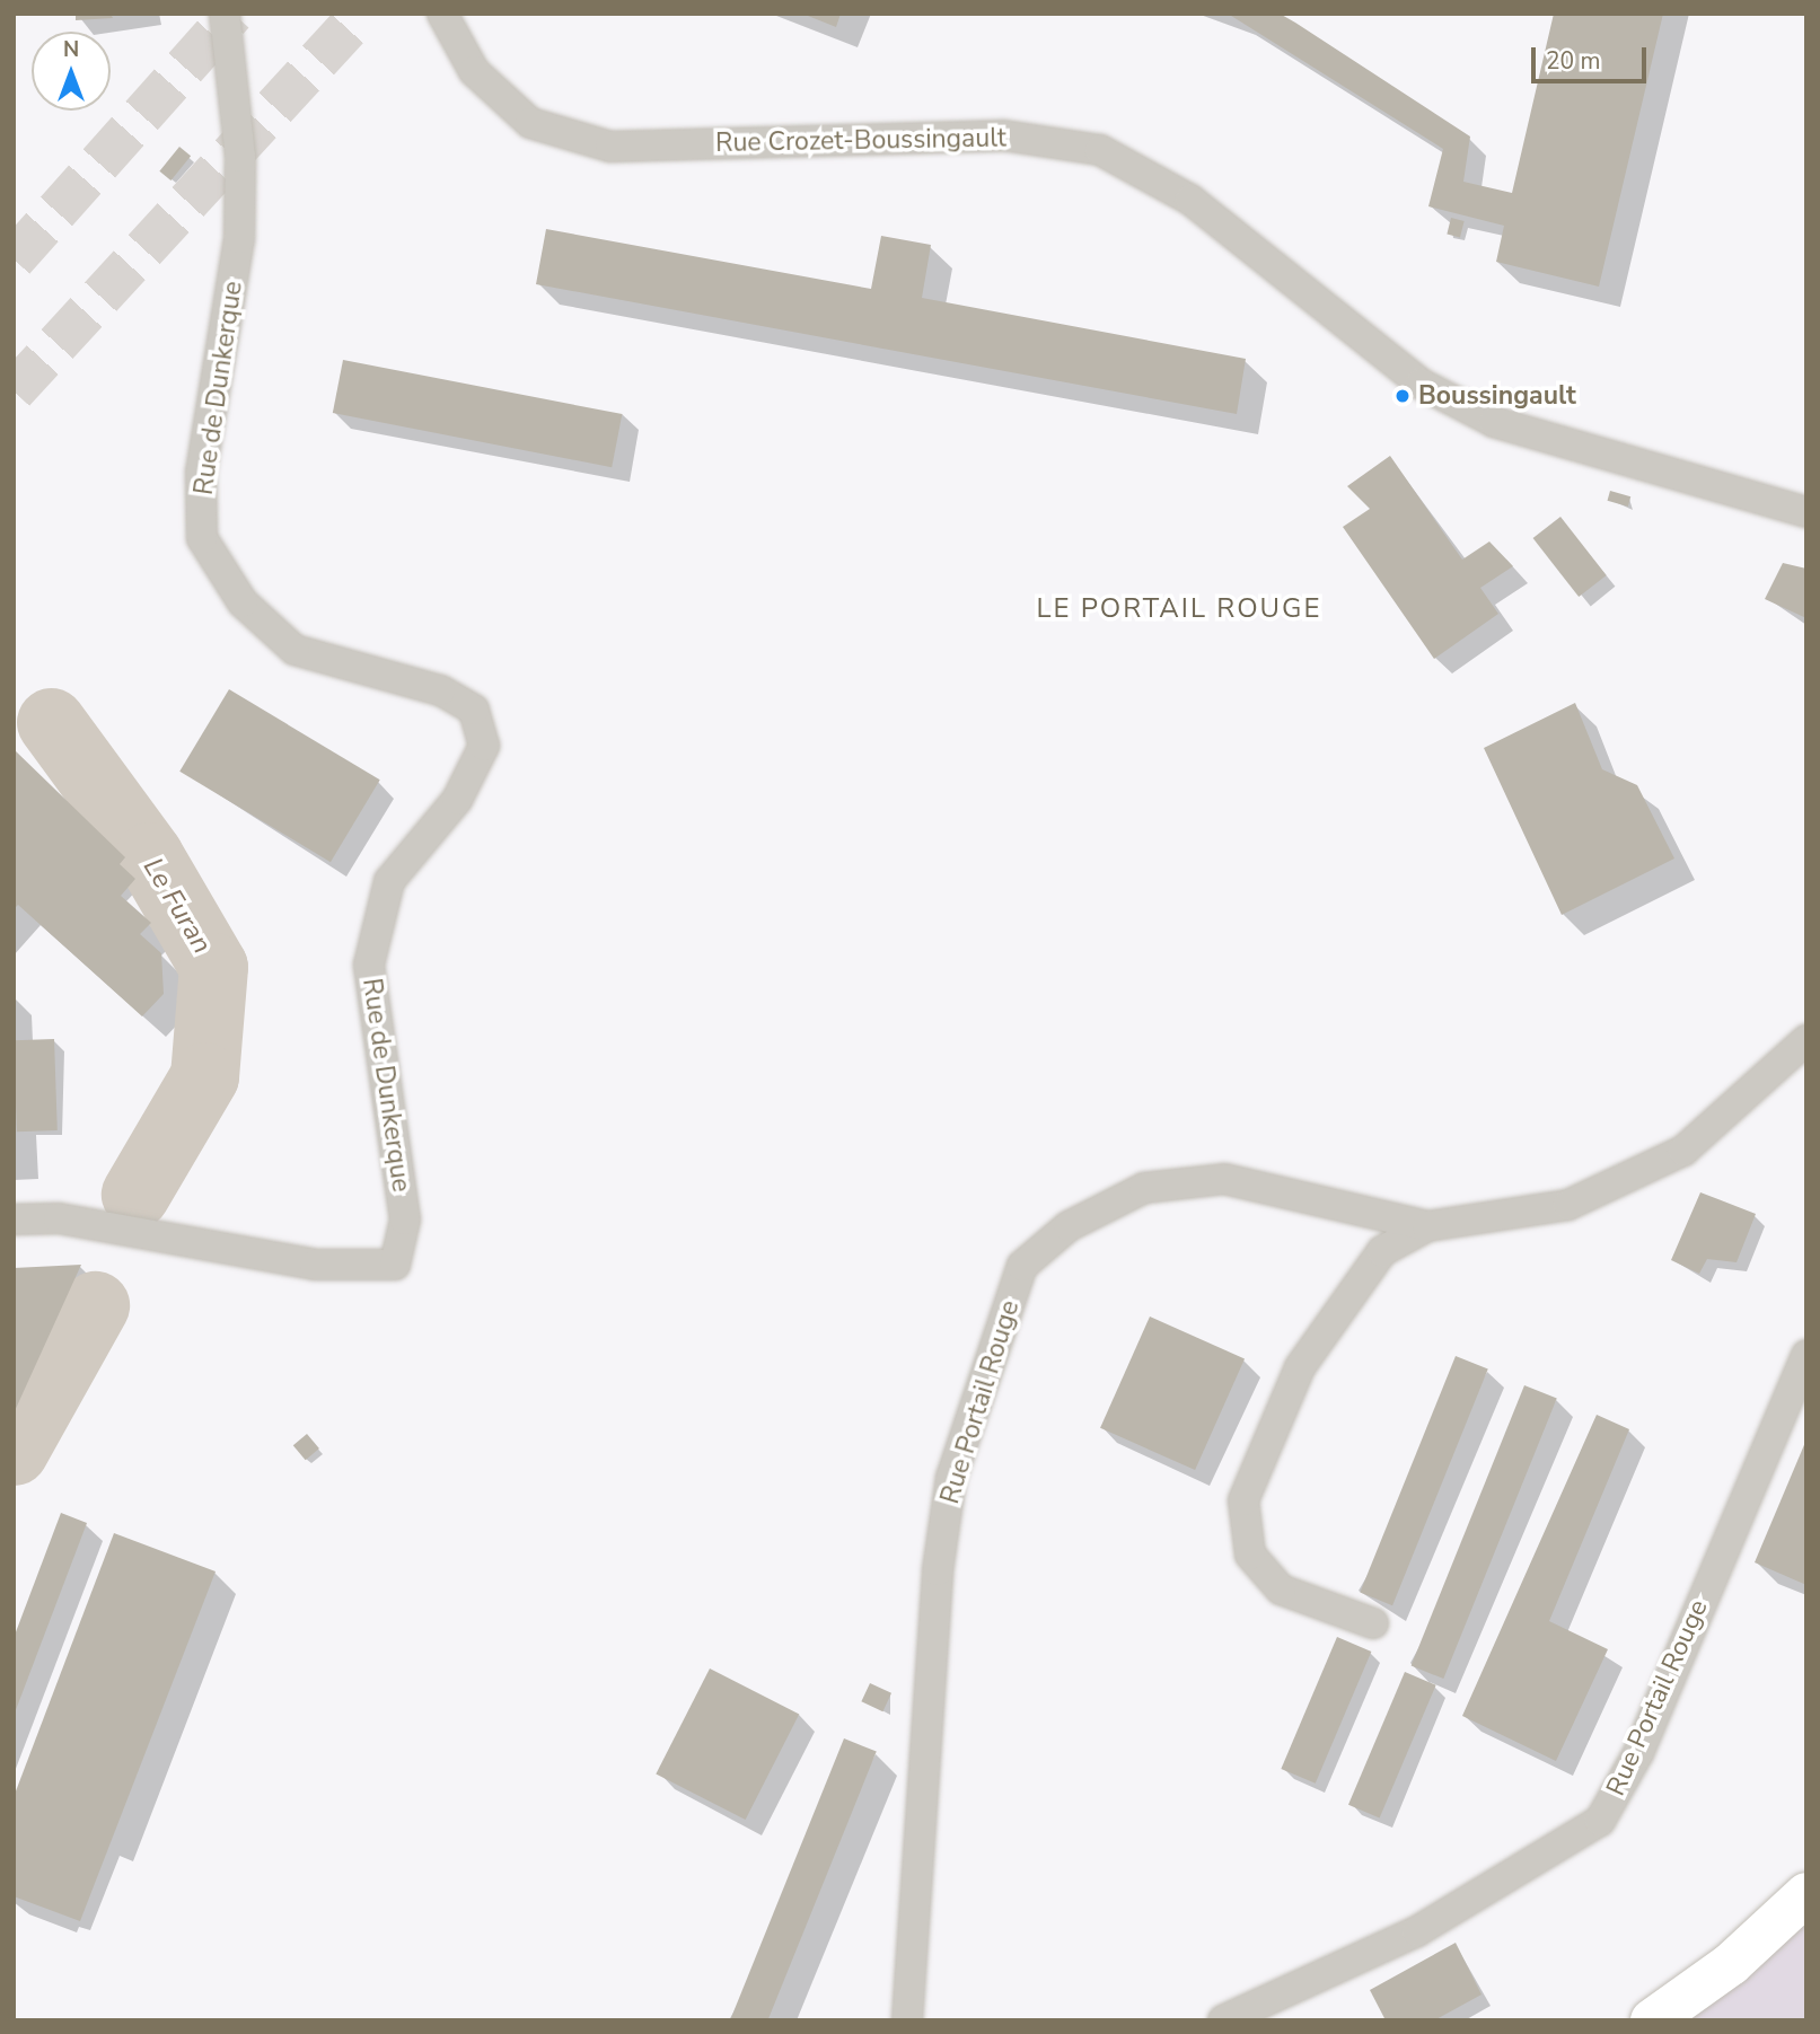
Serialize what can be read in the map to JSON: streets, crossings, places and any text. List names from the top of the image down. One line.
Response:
{"streets":{"street":["Rue Crozet-Boussingault","Rue de Dunkerque","Rue Portail Rouge"]},"districts":["LE PORTAIL ROUGE"],"water":["Le Furan"],"places":["Boussingault"],"scale_bar":"20 m","north":"top"}
